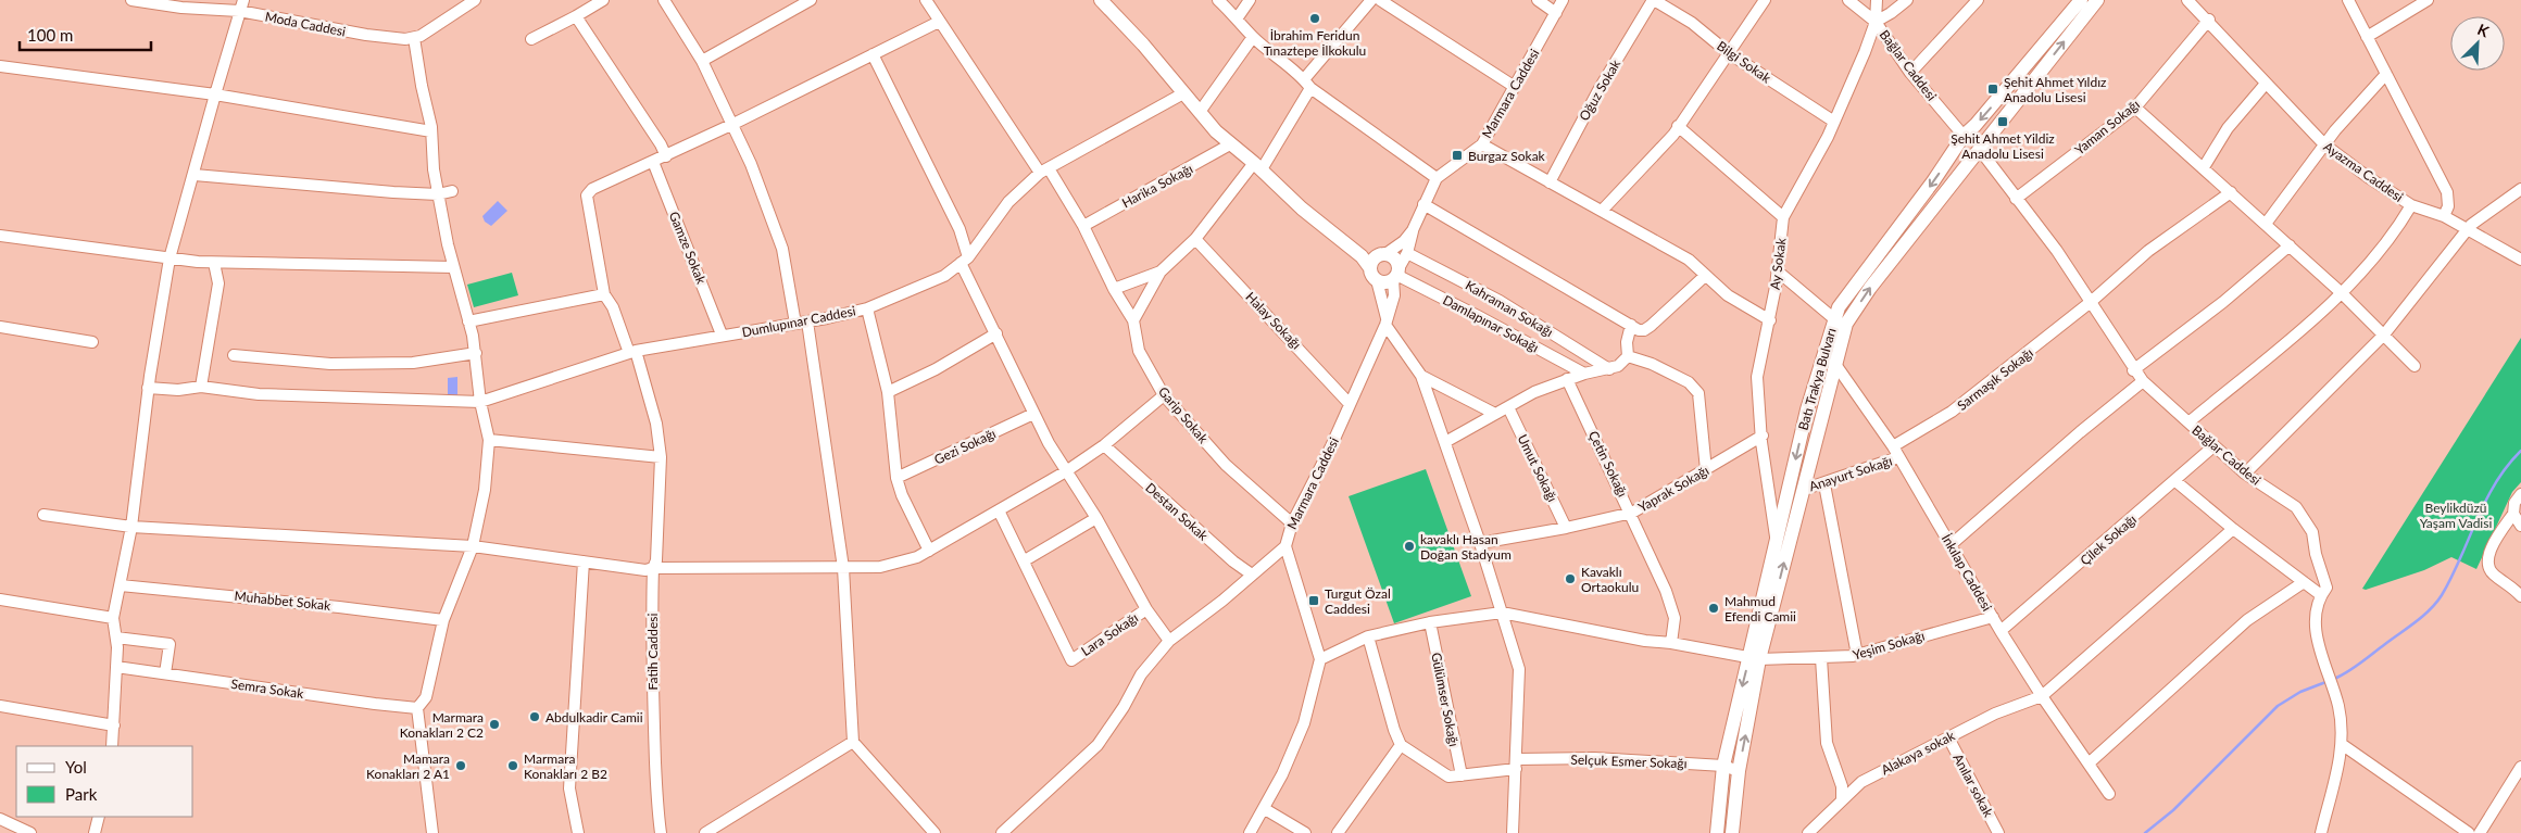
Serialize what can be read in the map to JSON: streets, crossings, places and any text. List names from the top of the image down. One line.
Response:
{"streets":{"main road":["Batı Trakya Bulvarı"],"street":["Moda Caddesi","Bilgi Sokak","Bağlar Caddesi","Oğuz Sokak","Marmara Caddesi","Yaman Sokağı","Ayazma Caddesi","Harika Sokağı","Gamze Sokak","Ay Sokak","Kahraman Sokağı","Halay Sokağı","Dumlupınar Caddesi","Damlapınar Sokağı","Sarmaşık Sokağı","Garip Sokak","Gezi Sokağı","Çetin Sokağı","Umut Sokağı","Anayurt Sokağı","Yaprak Sokağı","Destan Sokak","Çilek Sokağı","İnkılap Caddesi","Muhabbet Sokak","Lara Sokağı","Yeşim Sokağı","Fatih Caddesi","Semra Sokak","Gülümser Sokağı","Alakaya sokak","Selçuk Esmer Sokağı","Anılar sokak"]},"crossings":[["Bilgi Sokak","Oğuz Sokak"],["Bilgi Sokak","Ay Sokak"],["Bağlar Caddesi","Yaman Sokağı"],["Bağlar Caddesi","Ay Sokak"],["Bağlar Caddesi","Batı Trakya Bulvarı"],["Bağlar Caddesi","Sarmaşık Sokağı"],["Bağlar Caddesi","Çilek Sokağı"],["Marmara Caddesi","Kahraman Sokağı"],["Marmara Caddesi","Halay Sokağı"],["Marmara Caddesi","Damlapınar Sokağı"],["Marmara Caddesi","Garip Sokak"],["Marmara Caddesi","Yeşim Sokağı"],["Yaman Sokağı","Ayazma Caddesi"],["Harika Sokağı","Garip Sokak"],["Gamze Sokak","Dumlupınar Caddesi"],["Gamze Sokak","Fatih Caddesi"],["Ay Sokak","Batı Trakya Bulvarı"],["Ay Sokak","Yaprak Sokağı"],["Dumlupınar Caddesi","Garip Sokak"],["Dumlupınar Caddesi","Fatih Caddesi"],["Batı Trakya Bulvarı","Anayurt Sokağı"],["Batı Trakya Bulvarı","İnkılap Caddesi"],["Batı Trakya Bulvarı","Yeşim Sokağı"],["Batı Trakya Bulvarı","Selçuk Esmer Sokağı"],["Sarmaşık Sokağı","İnkılap Caddesi"],["Çetin Sokağı","Yaprak Sokağı"],["Çetin Sokağı","Yeşim Sokağı"],["Umut Sokağı","Yaprak Sokağı"],["Anayurt Sokağı","İnkılap Caddesi"],["Çilek Sokağı","İnkılap Caddesi"],["İnkılap Caddesi","Yeşim Sokağı"],["İnkılap Caddesi","Alakaya sokak"],["Yeşim Sokağı","Gülümser Sokağı"],["Gülümser Sokağı","Selçuk Esmer Sokağı"],["Alakaya sokak","Anılar sokak"]],"parks":["Beylikdüzü Yaşam Vadisi"],"places":{"other":["İbrahim Feridun Tınaztepe İlkokulu","kavaklı Hasan Doğan Stadyum","Kavaklı Ortaokulu","Mahmud Efendi Camii","Abdulkadir Camii","Marmara Konakları 2 C2","Mamara Konakları 2 A1","Marmara Konakları 2 B2"],"transit":["Şehit Ahmet Yıldız Anadolu Lisesi","Şehit Ahmet Yildiz Anadolu Lisesi","Burgaz Sokak","Turgut Özal Caddesi"]},"legend":["Yol","Park"],"scale_bar":"100 m","north":"top right"}
